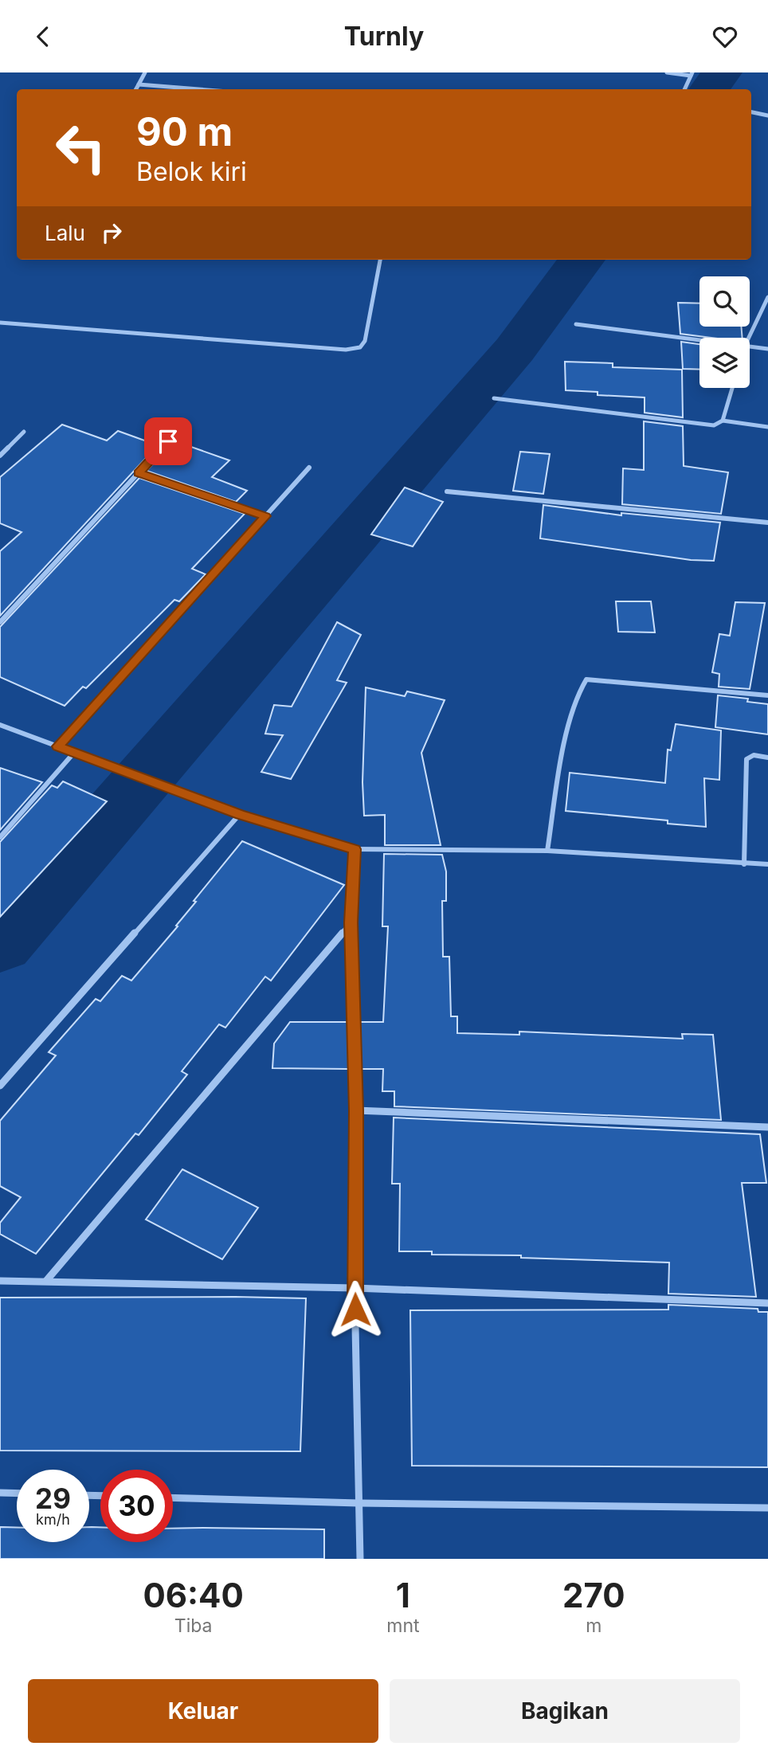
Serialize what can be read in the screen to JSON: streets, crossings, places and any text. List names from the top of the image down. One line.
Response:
{"page":{"header":"Turnly","turn":["90 m","Belok kiri"],"then":"Lalu","speed":"29 km/h","limit":"30","eta":["06:40","Tiba","1","mnt","270","m"],"buttons":["Keluar","Bagikan"]}}
